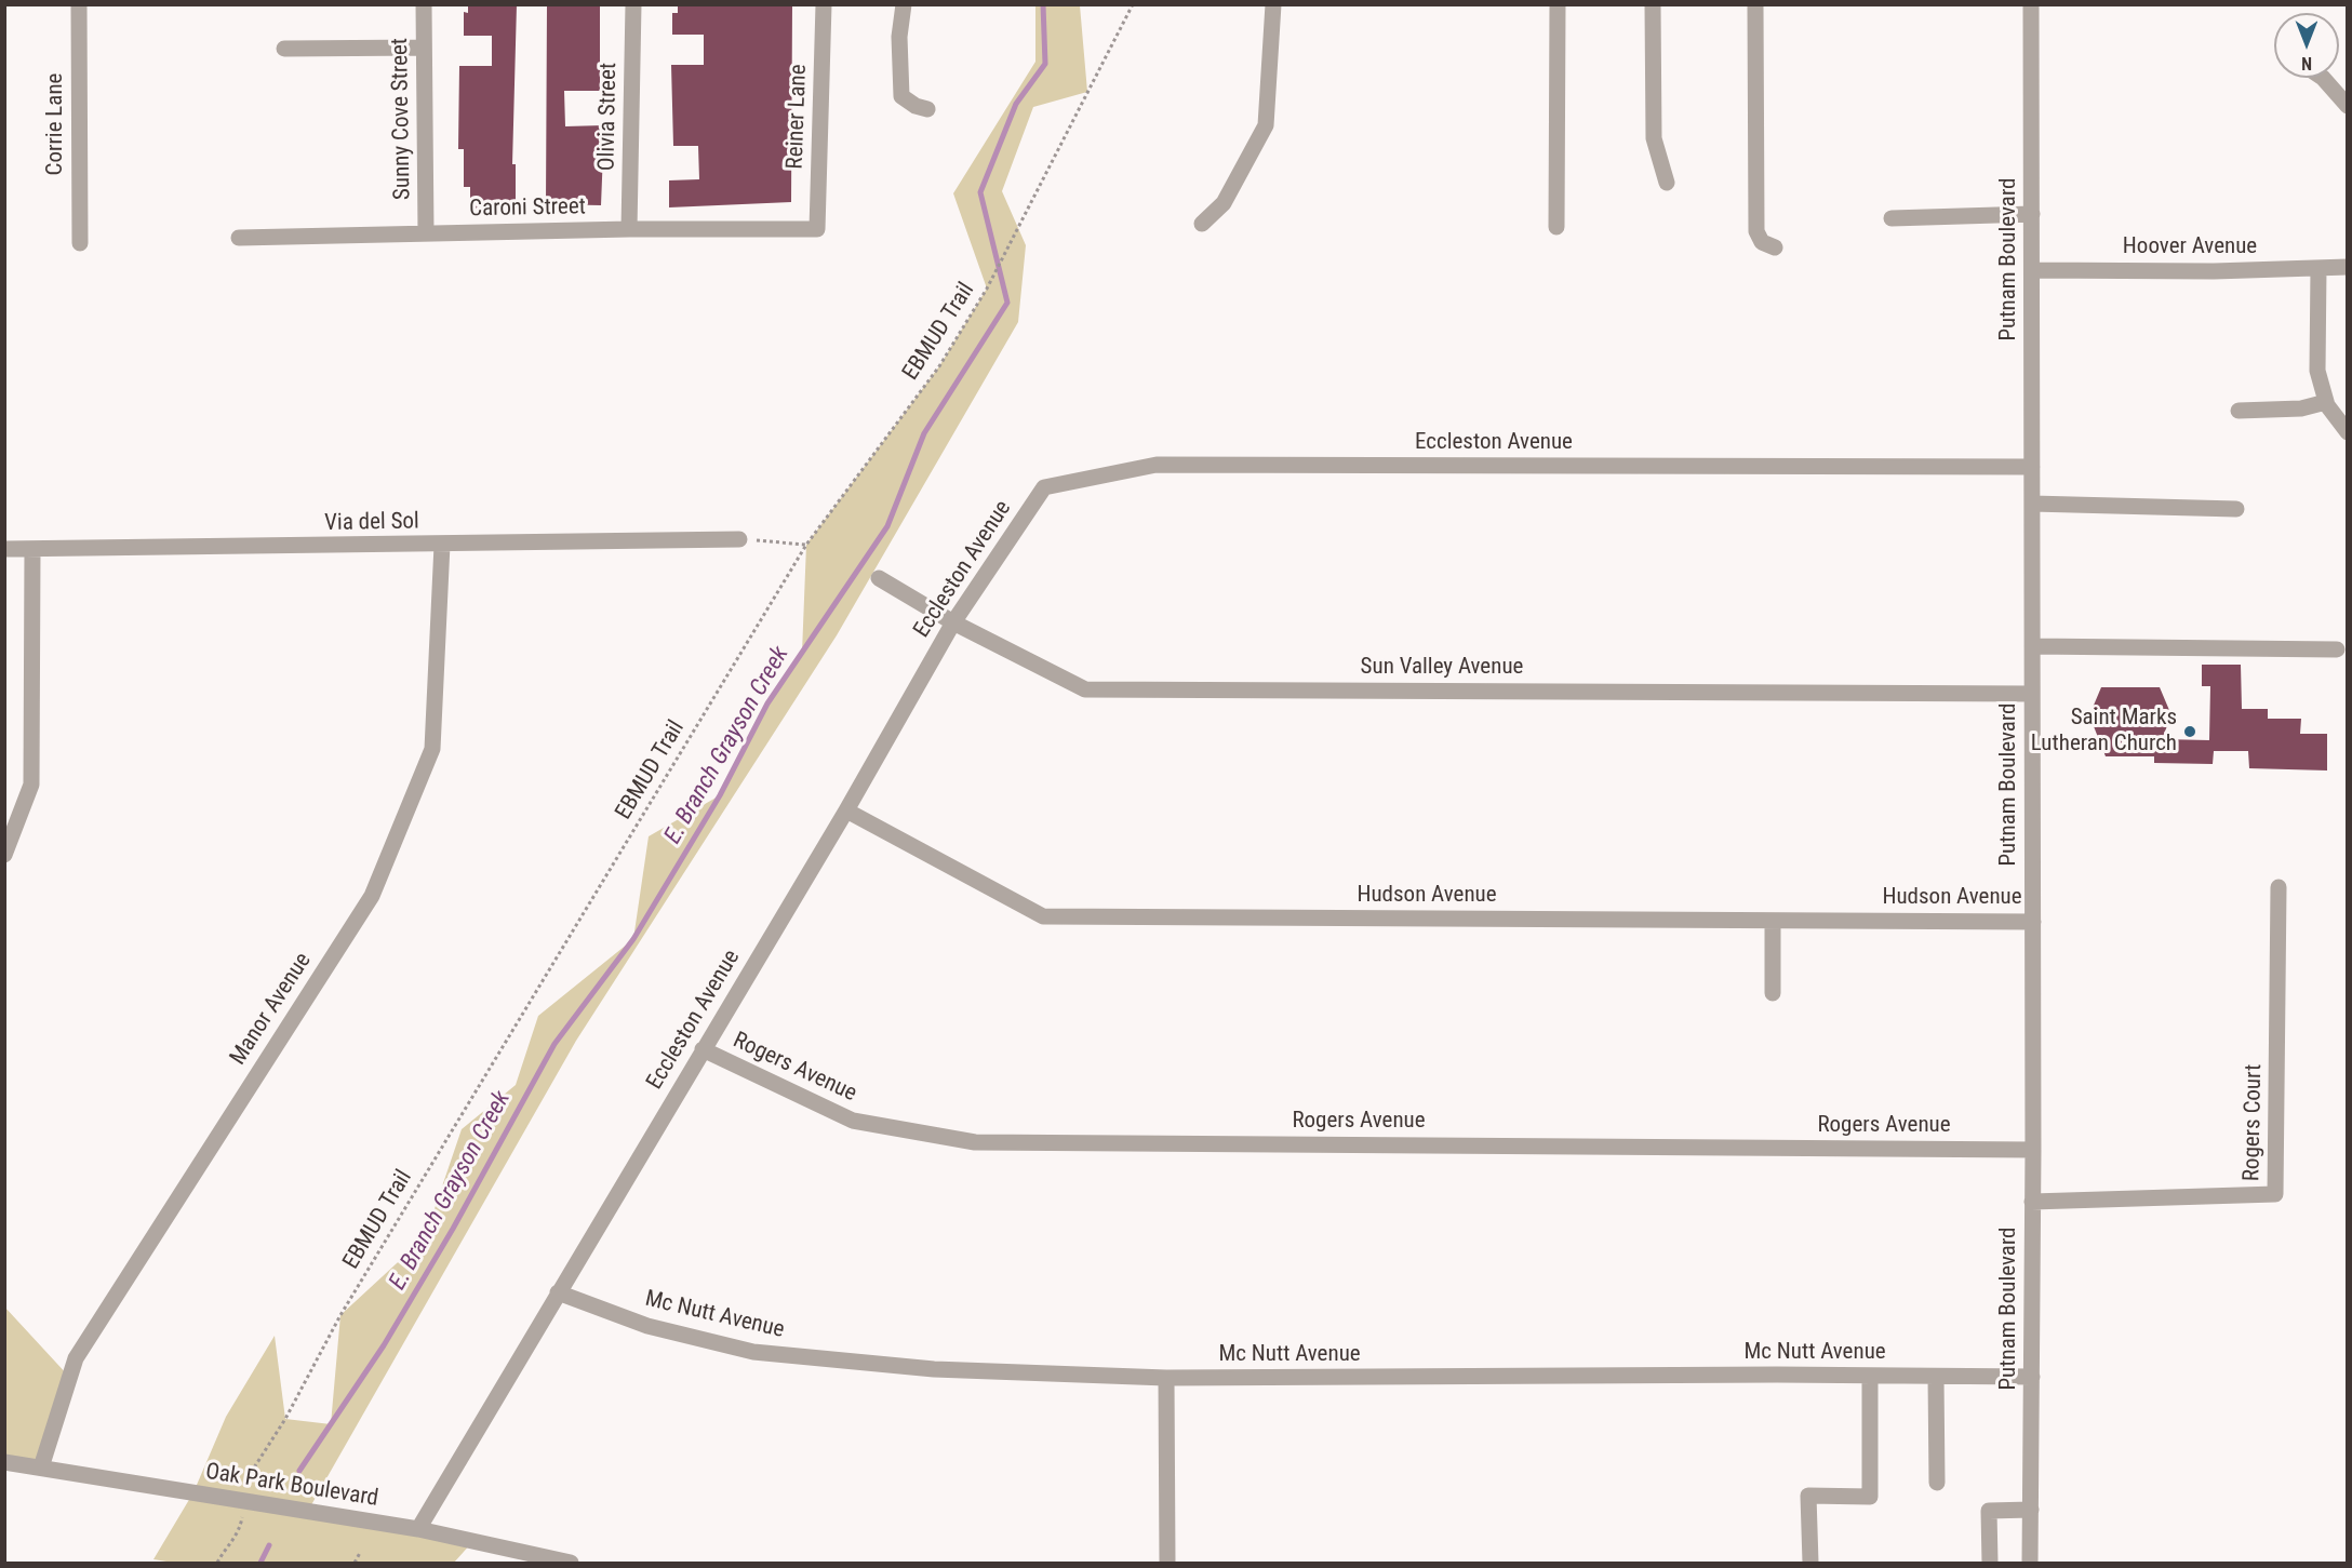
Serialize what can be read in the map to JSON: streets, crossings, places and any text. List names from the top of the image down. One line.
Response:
{"streets":{"street":["Olivia Street","Reiner Lane","Sunny Cove Street","Corrie Lane","Caroni Street","Hoover Avenue","Putnam Boulevard","Eccleston Avenue","Via del Sol","Sun Valley Avenue","Hudson Avenue","Manor Avenue","Rogers Avenue","Rogers Court","Mc Nutt Avenue","Oak Park Boulevard"],"path":["EBMUD Trail"]},"crossings":[["Olivia Street","Caroni Street"],["Reiner Lane","Caroni Street"],["Sunny Cove Street","Caroni Street"],["Hoover Avenue","Putnam Boulevard"],["Putnam Boulevard","Eccleston Avenue"],["Putnam Boulevard","Sun Valley Avenue"],["Putnam Boulevard","Hudson Avenue"],["Putnam Boulevard","Rogers Avenue"],["Putnam Boulevard","Rogers Court"],["Putnam Boulevard","Mc Nutt Avenue"],["EBMUD Trail","Oak Park Boulevard"],["Eccleston Avenue","Sun Valley Avenue"],["Eccleston Avenue","Hudson Avenue"],["Eccleston Avenue","Rogers Avenue"],["Eccleston Avenue","Mc Nutt Avenue"],["Eccleston Avenue","Oak Park Boulevard"],["Via del Sol","Manor Avenue"],["Manor Avenue","Oak Park Boulevard"]],"water":["E. Branch Grayson Creek"],"places":["Saint Marks Lutheran Church"],"north":"bottom"}
